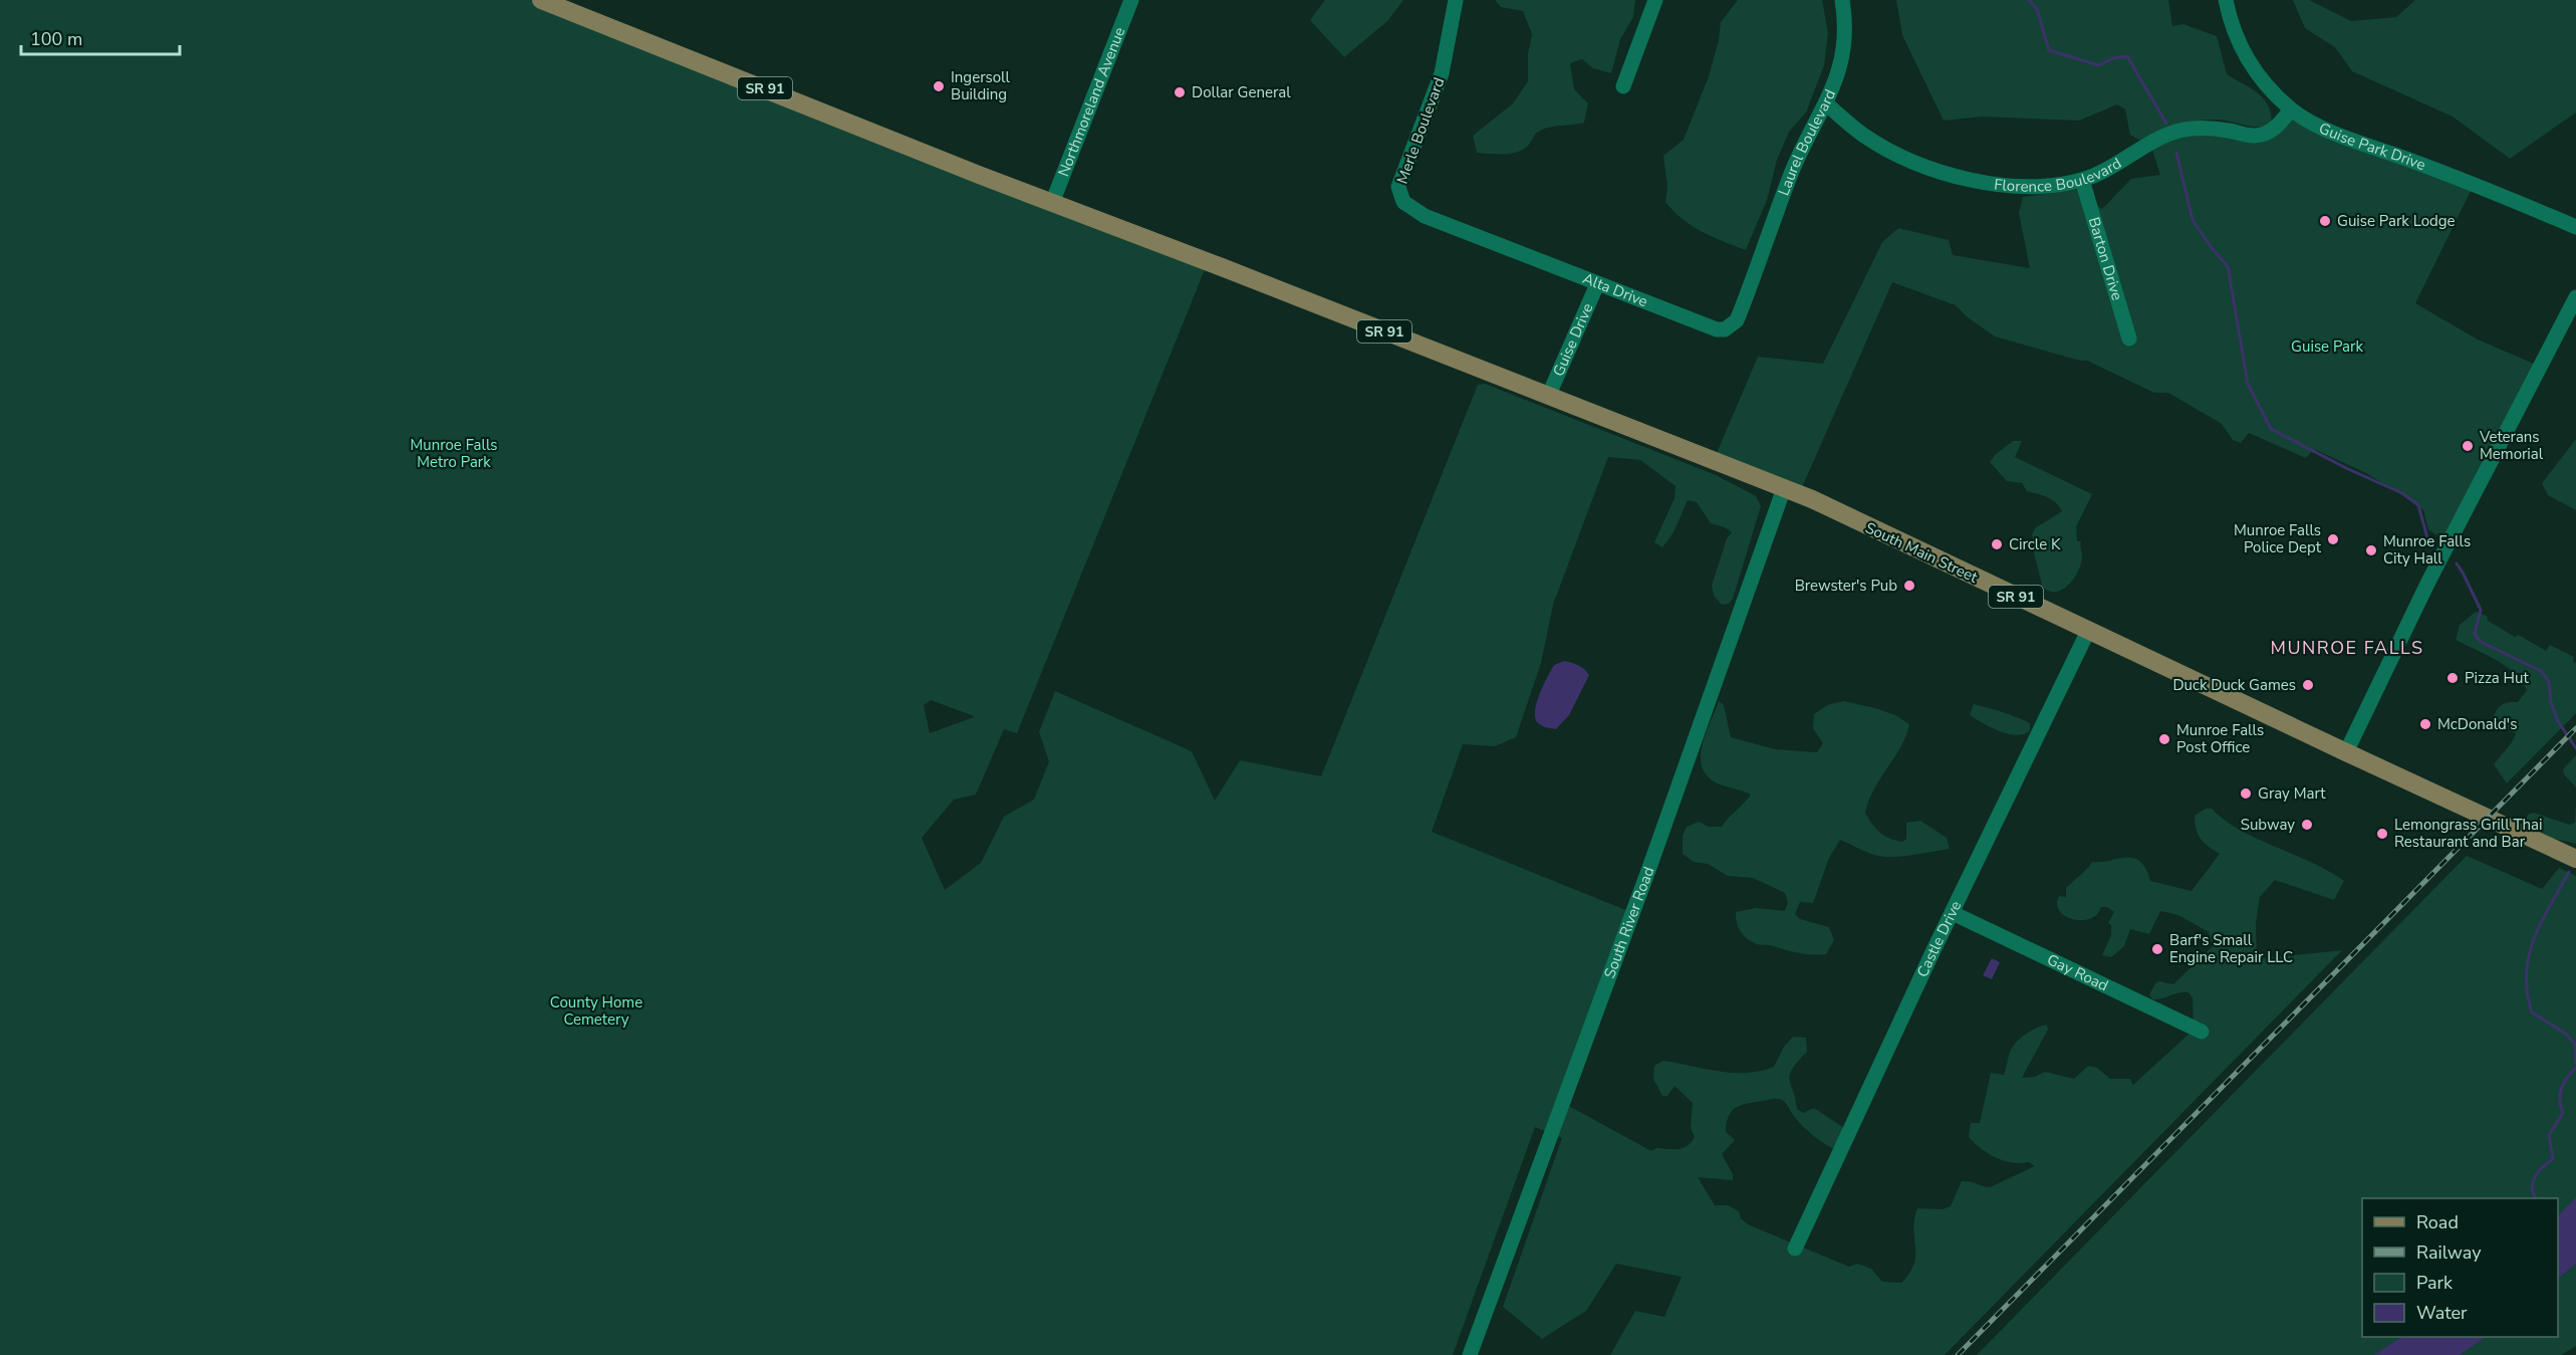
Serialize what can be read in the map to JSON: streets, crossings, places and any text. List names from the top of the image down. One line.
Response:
{"streets":{"main road":["SR 91","South Main Street"],"street":["Northmoreland Avenue","Merle Boulevard","Laurel Boulevard","Guise Park Drive","Florence Boulevard","Barton Drive","Alta Drive","Guise Drive","South River Road","Castle Drive","Gay Road"]},"crossings":[["SR 91","Northmoreland Avenue"],["SR 91","Guise Drive"],["SR 91","South Main Street"],["Merle Boulevard","Alta Drive"],["Laurel Boulevard","Florence Boulevard"],["Laurel Boulevard","Alta Drive"],["Guise Park Drive","Florence Boulevard"],["Florence Boulevard","Barton Drive"],["Alta Drive","Guise Drive"],["Guise Drive","South Main Street"],["South Main Street","South River Road"],["South Main Street","Castle Drive"],["Castle Drive","Gay Road"]],"districts":["MUNROE FALLS"],"parks":["Guise Park","Munroe Falls Metro Park","County Home Cemetery"],"places":["Ingersoll Building","Dollar General","Guise Park Lodge","Veterans Memorial","Munroe Falls Police Dept","Circle K","Munroe Falls City Hall","Brewster's Pub","Pizza Hut","Duck Duck Games","McDonald's","Munroe Falls Post Office","Gray Mart","Subway","Lemongrass Grill Thai Restaurant and Bar","Barf's Small Engine Repair LLC"],"legend":["Road","Railway","Park","Water"],"scale_bar":"100 m"}
